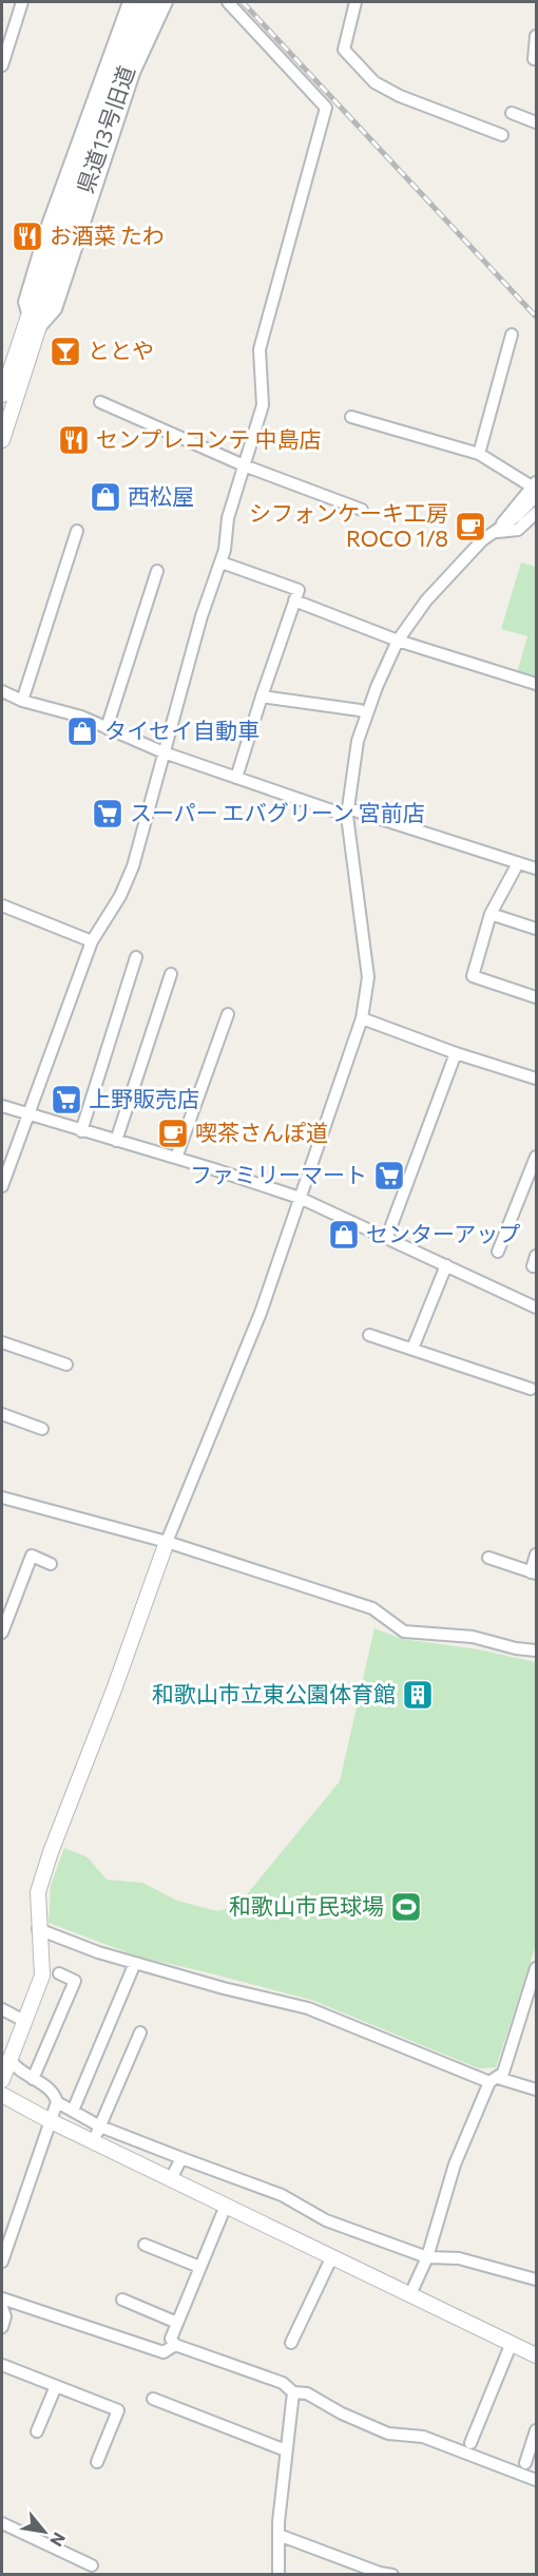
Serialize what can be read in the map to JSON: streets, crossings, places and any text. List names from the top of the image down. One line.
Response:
{"streets":{"street":["県道13号旧道"]},"places":{"restaurant":["お酒菜 たわ","センプレコンテ 中島店"],"bar":["ととや"],"shop":["西松屋","タイセイ自動車","センターアップ"],"cafe":["シフォンケーキ工房 ROCO 1/8","喫茶さんぽ道"],"supermarket":["スーパー エバグリーン 宮前店","上野販売店","ファミリーマート"],"building":["和歌山市立東公園体育館"],"sports":["和歌山市民球場"]},"north":"bottom right"}
